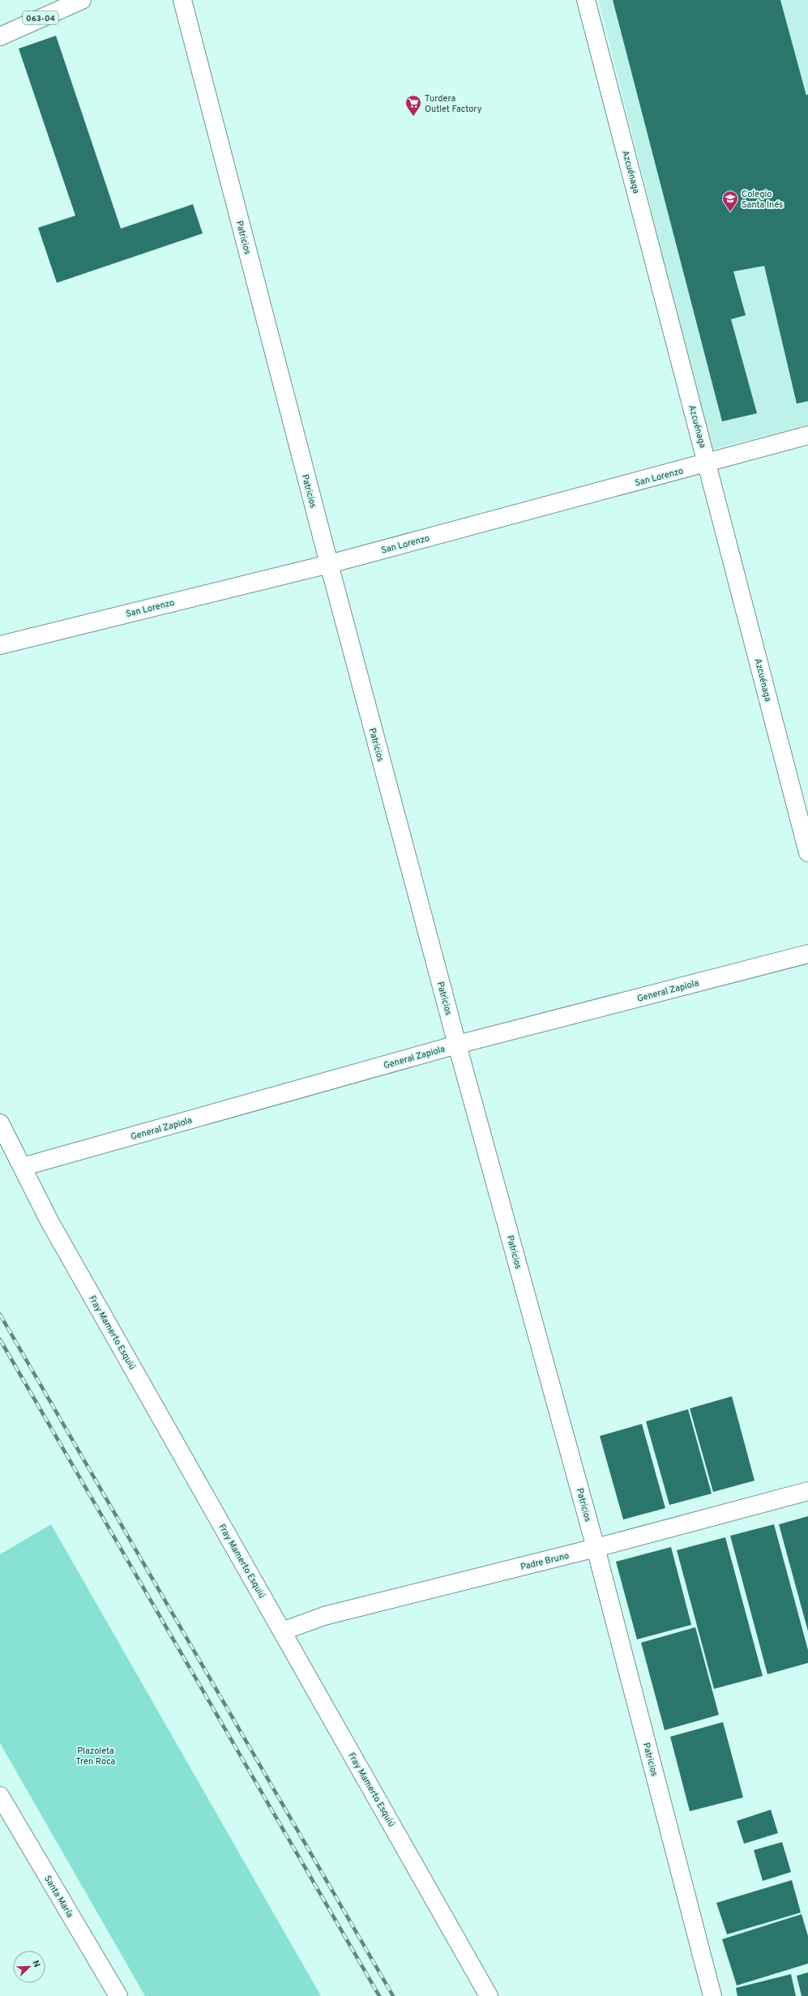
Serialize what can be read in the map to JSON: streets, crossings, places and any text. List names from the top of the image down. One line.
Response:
{"streets":{"street":["063-04","Azcuénaga","Patricios","San Lorenzo","General Zapiola","Fray Mamerto Esquiú","Padre Bruno","Santa María"]},"crossings":[["Azcuénaga","San Lorenzo"],["Patricios","San Lorenzo"],["Patricios","General Zapiola"],["Patricios","Padre Bruno"],["General Zapiola","Fray Mamerto Esquiú"],["Fray Mamerto Esquiú","Padre Bruno"]],"parks":["Plazoleta Tren Roca"],"places":{"supermarket":["Turdera Outlet Factory"],"school or university":["Colegio Santa Inés"]},"north":"top right"}
